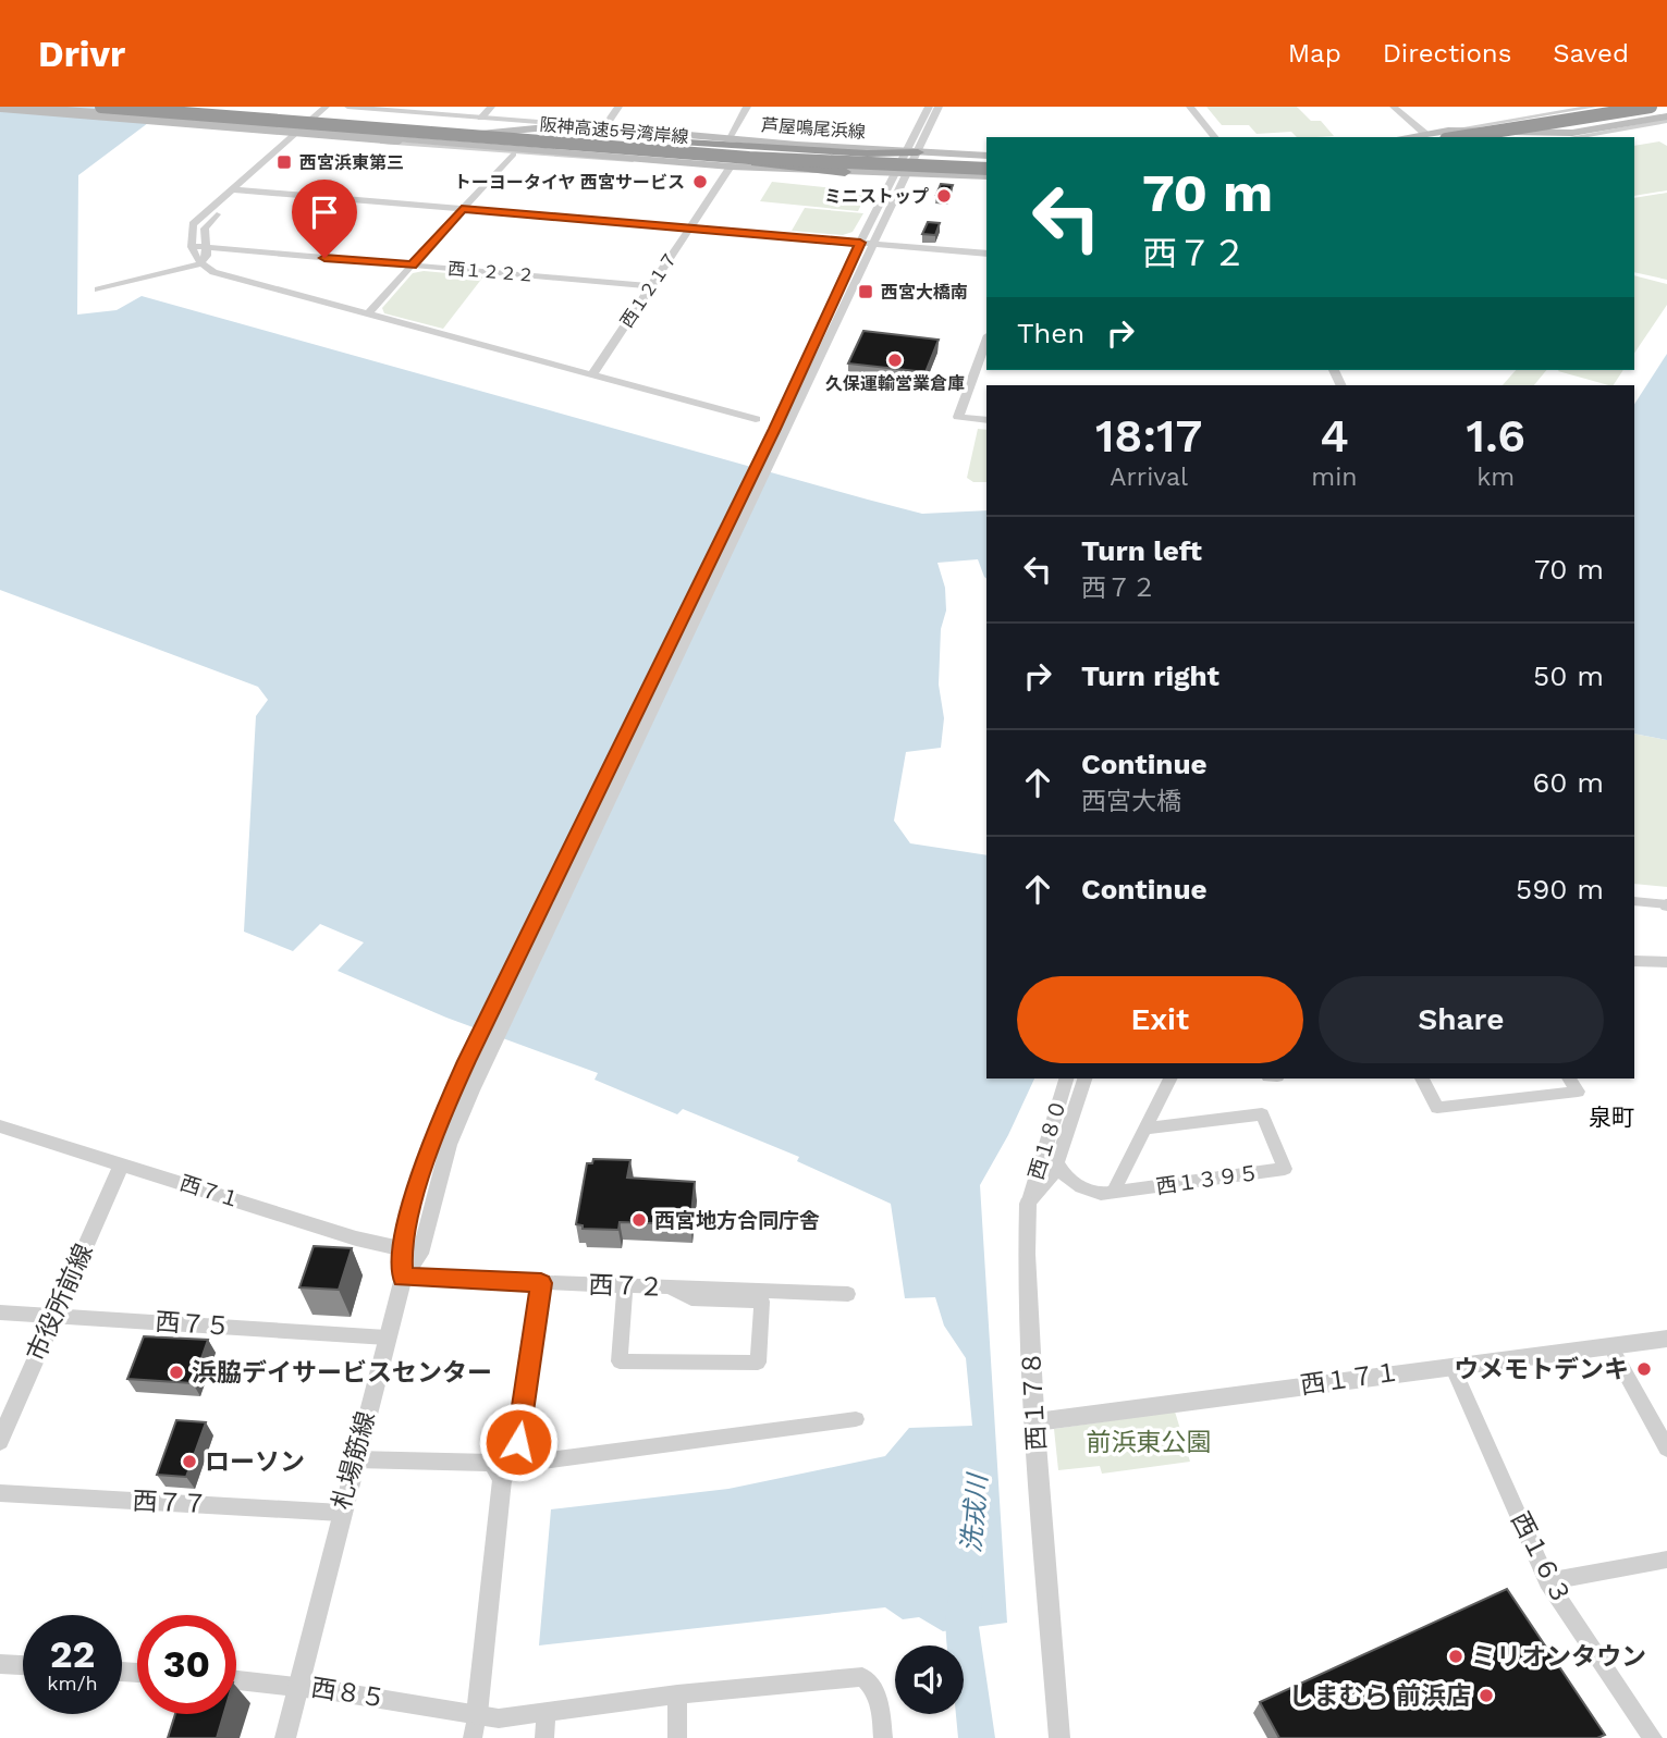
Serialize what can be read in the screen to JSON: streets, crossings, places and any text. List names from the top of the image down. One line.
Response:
{"streets":{"highway":["阪神高速5号湾岸線"],"main road":["芦屋鳴尾浜線"],"street":["西１２２２","西１２１７","西１８０","西１３９５","西７１","西７２","市役所前線","西７５","西１７１","西１７８","札場筋線","西７７","西１６３","西８５"]},"crossings":[["芦屋鳴尾浜線","西１２１７"],["西１２２２","西１２１７"],["西１８０","西１７８"],["西７１","市役所前線"],["西７１","札場筋線"],["西７２","札場筋線"],["市役所前線","西７５"],["西７５","札場筋線"],["西１７１","西１７８"],["西１７１","西１６３"],["札場筋線","西７７"],["札場筋線","西８５"]],"districts":["泉町"],"water":["洗戎川"],"parks":["前浜東公園"],"places":{"transit":["西宮浜東第三","西宮大橋南"],"other":["トーヨータイヤ 西宮サービス","ミニストップ","久保運輸営業倉庫","西宮地方合同庁舎","ウメモトデンキ","浜脇デイサービスセンター","ローソン","ミリオンタウン","しまむら 前浜店"]},"page":{"header":"Drivr","nav":["Map","Directions","Saved"],"turn":["70 m","西７２"],"then":"Then","eta":["18:17","Arrival","4","min","1.6","km"],"list":[{"name":"Turn left","note":"西７２","value":"70 m"},{"name":"Turn right","value":"50 m"},{"name":"Continue","note":"西宮大橋","value":"60 m"},{"name":"Continue","value":"590 m"}],"buttons":["Exit","Share"],"speed":"22 km/h","limit":"30"}}
